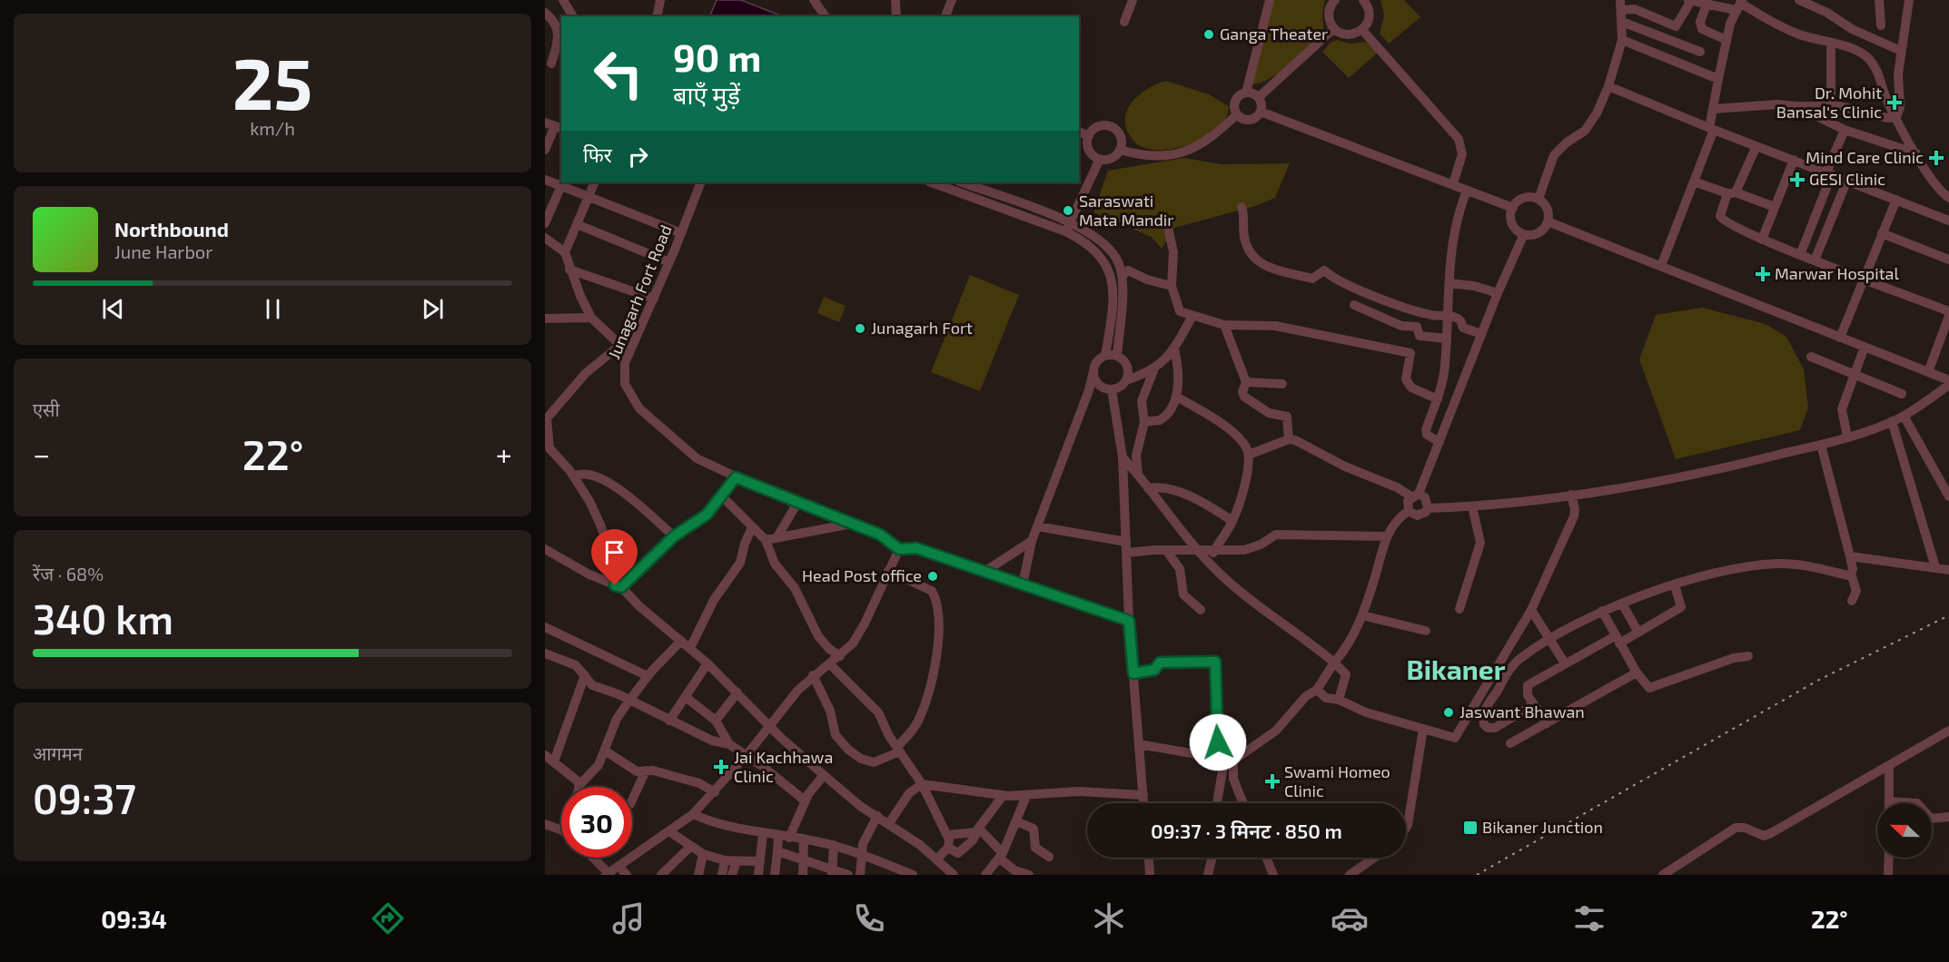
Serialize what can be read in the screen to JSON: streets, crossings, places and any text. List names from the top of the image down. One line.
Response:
{"streets":{"street":["Junagarh Fort Road"]},"districts":["Bikaner"],"places":{"other":["Ganga Theater","Saraswati Mata Mandir","Junagarh Fort","Head Post office","Jaswant Bhawan"],"health":["Dr. Mohit Bansal's Clinic","Mind Care Clinic","GESI Clinic","Marwar Hospital","Jai Kachhawa Clinic","Swami Homeo Clinic"],"transit":["Bikaner Junction"]},"north":"left","page":{"tile":[["25","km/h"],"एसी",["रेंज · 68%","340 km"],["आगमन","09:37"]],"turn":["90 m","बाएँ मुड़ें"],"then":"फिर","song":["Northbound","June Harbor"],"heat":["−","22°","+"],"limit":"30","trip":"09:37 · 3 मिनट · 850 m","tabs":["09:34","22°"]}}
